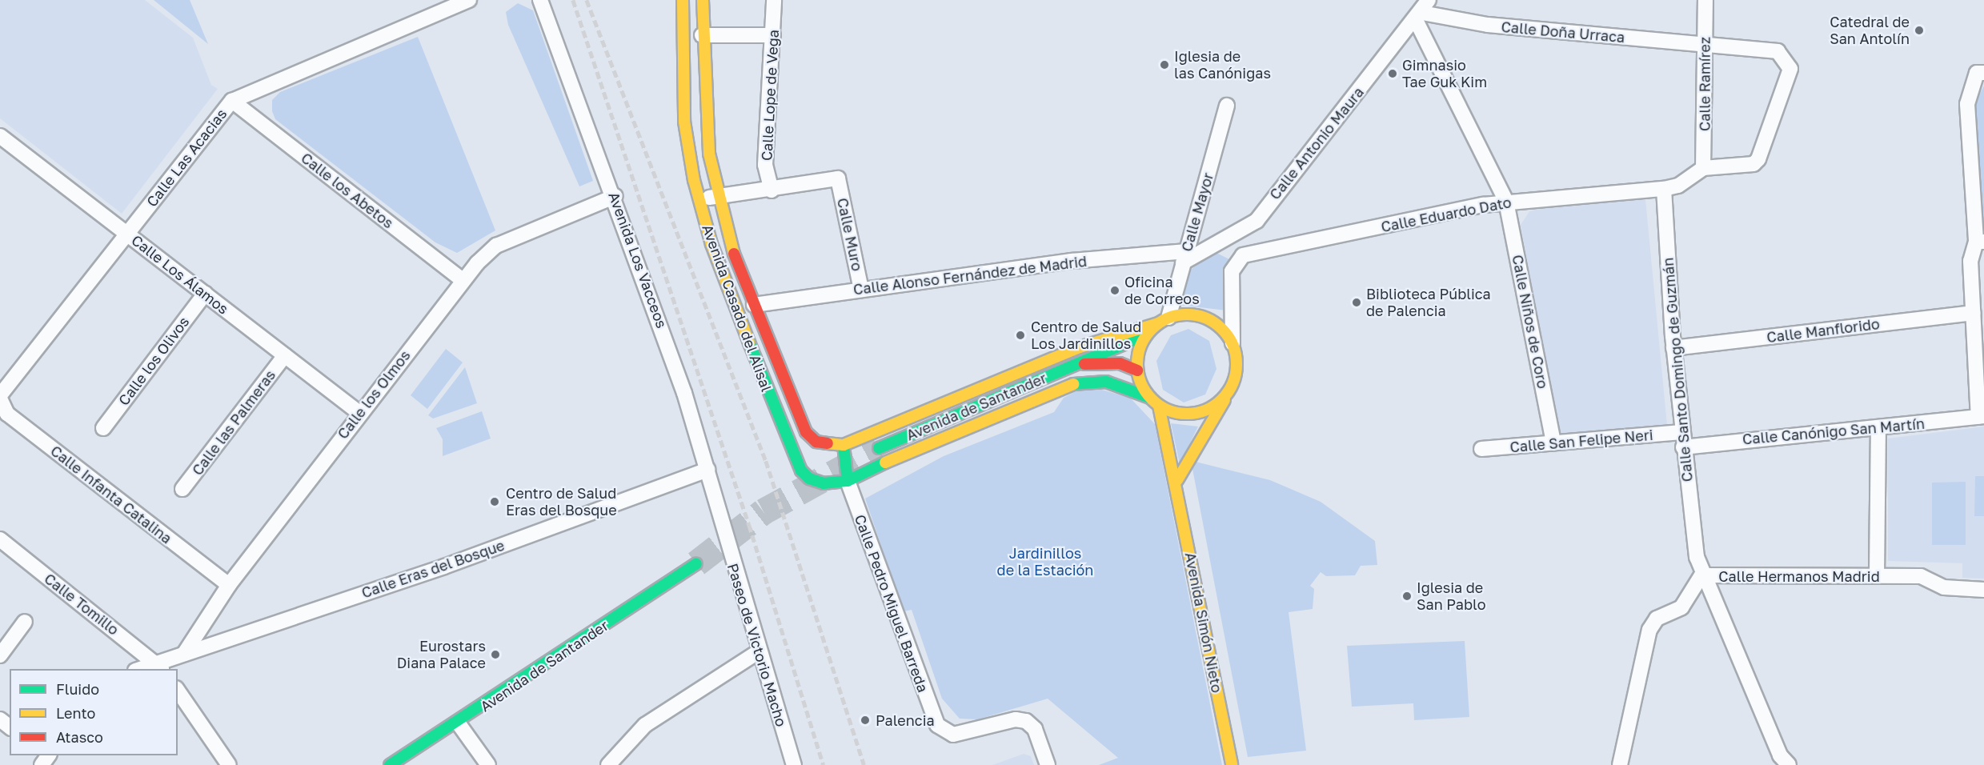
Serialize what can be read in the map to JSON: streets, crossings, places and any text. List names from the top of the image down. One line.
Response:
{"streets":{"main road":["Avenida Casado del Alisal","Avenida de Santander","Avenida Simón Nieto"],"street":["Calle Doña Urraca","Calle Ramírez","Calle Lope de Vega","Calle Antonio Maura","Calle Las Acacias","Calle los Abetos","Calle Mayor","Calle Eduardo Dato","Calle Muro","Avenida Los Vacceos","Calle Los Álamos","Calle Alonso Fernández de Madrid","Calle Niños de Coro","Calle Manflorido","Calle los Olivos","Calle Santo Domingo de Guzmán","Calle los Olmos","Calle las Palmeras","Calle Canónigo San Martín","Calle San Felipe Neri","Calle Infanta Catalina","Calle Eras del Bosque","Calle Hermanos Madrid","Calle Pedro Miguel Barreda","Calle Tomillo","Paseo de Victorio Macho"]},"crossings":[["Calle Doña Urraca","Calle Ramírez"],["Calle Doña Urraca","Calle Antonio Maura"],["Calle Doña Urraca","Calle Eduardo Dato"],["Calle Doña Urraca","Calle Niños de Coro"],["Calle Ramírez","Calle Eduardo Dato"],["Calle Lope de Vega","Calle Muro"],["Calle Antonio Maura","Calle Mayor"],["Calle Antonio Maura","Calle Alonso Fernández de Madrid"],["Calle Antonio Maura","Calle Niños de Coro"],["Calle Las Acacias","Calle los Abetos"],["Calle Las Acacias","Calle Los Álamos"],["Calle Las Acacias","Calle Infanta Catalina"],["Calle los Abetos","Calle los Olmos"],["Calle Mayor","Calle Eduardo Dato"],["Calle Mayor","Calle Alonso Fernández de Madrid"],["Calle Mayor","Avenida de Santander"],["Calle Mayor","Avenida Simón Nieto"],["Calle Eduardo Dato","Calle Niños de Coro"],["Calle Eduardo Dato","Calle Santo Domingo de Guzmán"],["Calle Eduardo Dato","Avenida de Santander"],["Calle Eduardo Dato","Avenida Simón Nieto"],["Calle Muro","Calle Alonso Fernández de Madrid"],["Avenida Los Vacceos","Calle los Olmos"],["Avenida Los Vacceos","Calle Eras del Bosque"],["Avenida Los Vacceos","Paseo de Victorio Macho"],["Calle Los Álamos","Calle los Olivos"],["Calle Los Álamos","Calle los Olmos"],["Calle Los Álamos","Calle las Palmeras"],["Calle Alonso Fernández de Madrid","Avenida Casado del Alisal"],["Avenida Casado del Alisal","Calle Pedro Miguel Barreda"],["Calle Niños de Coro","Calle San Felipe Neri"],["Calle Manflorido","Calle Santo Domingo de Guzmán"],["Calle Santo Domingo de Guzmán","Calle Canónigo San Martín"],["Calle Santo Domingo de Guzmán","Calle San Felipe Neri"],["Calle Santo Domingo de Guzmán","Calle Hermanos Madrid"],["Calle los Olmos","Calle Infanta Catalina"],["Calle los Olmos","Calle Eras del Bosque"],["Avenida de Santander","Avenida Simón Nieto"],["Calle Eras del Bosque","Calle Tomillo"]],"parks":["Jardinillos de la Estación"],"places":["Catedral de San Antolín","Iglesia de las Canónigas","Gimnasio Tae Guk Kim","Oficina de Correos","Biblioteca Pública de Palencia","Centro de Salud Los Jardinillos","Centro de Salud Eras del Bosque","Iglesia de San Pablo","Eurostars Diana Palace","Palencia"],"legend":["Fluido","Lento","Atasco"]}
